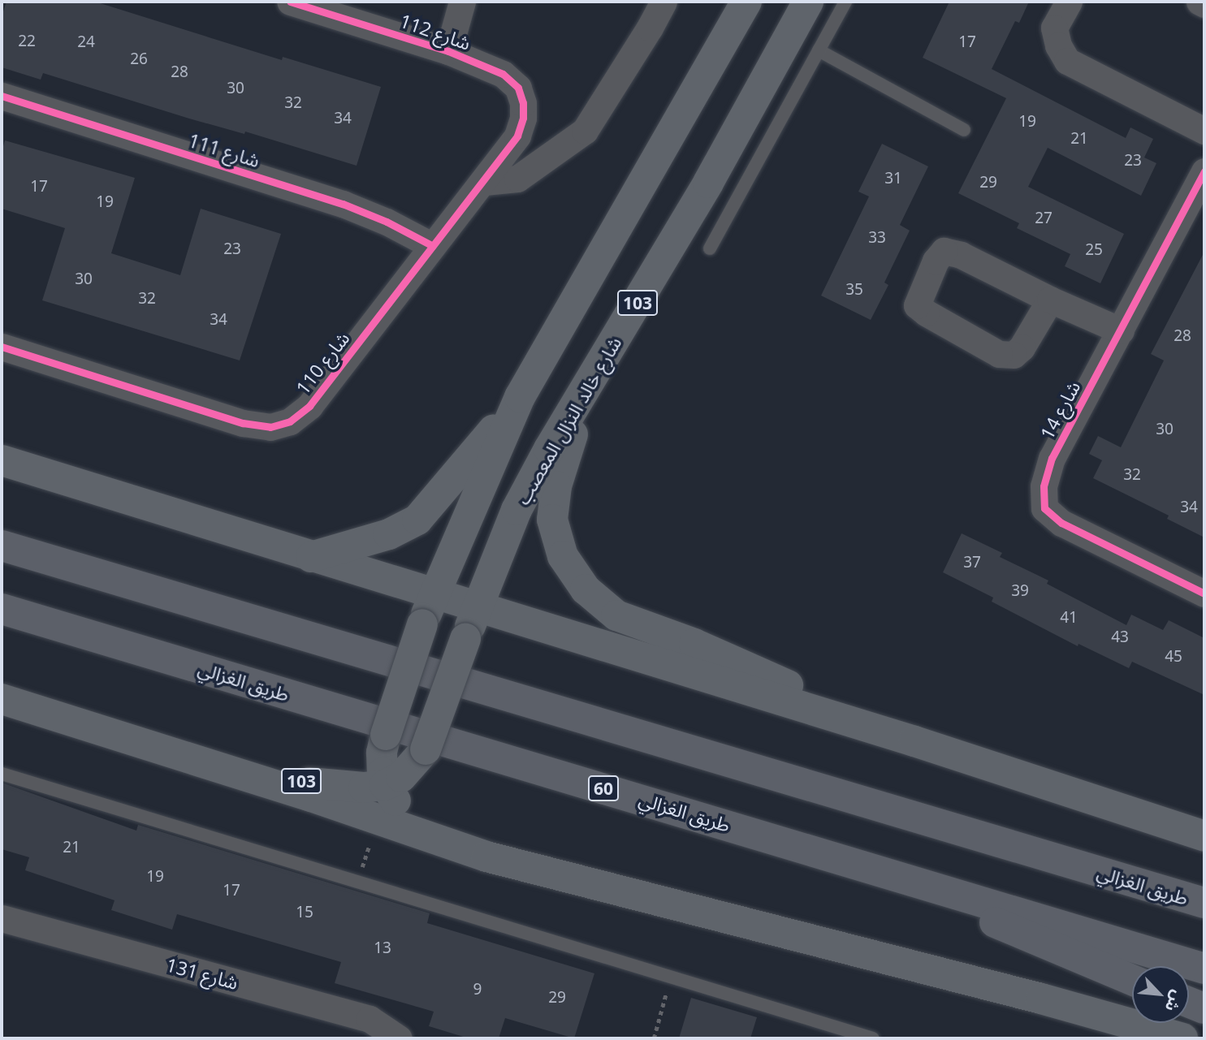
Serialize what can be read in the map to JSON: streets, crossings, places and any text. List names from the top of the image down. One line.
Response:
{"streets":{"highway":["طريق الغزالي","60"],"main road":["103","شارع خالد النزال المعصب"],"street":["شارع 112","شارع 111","شارع 110","شارع 14","شارع 131"]},"crossings":[["شارع 112","شارع 110"],["شارع 111","شارع 110"],["103","شارع خالد النزال المعصب"]],"house_numbers":["22","24","17","26","28","30","32","34","19","21","23","31","29","17","19","27","33","23","25","30","35","32","34","28","30","32","34","37","39","41","43","45","21","19","17","15","13","9","29"],"north":"bottom right"}
